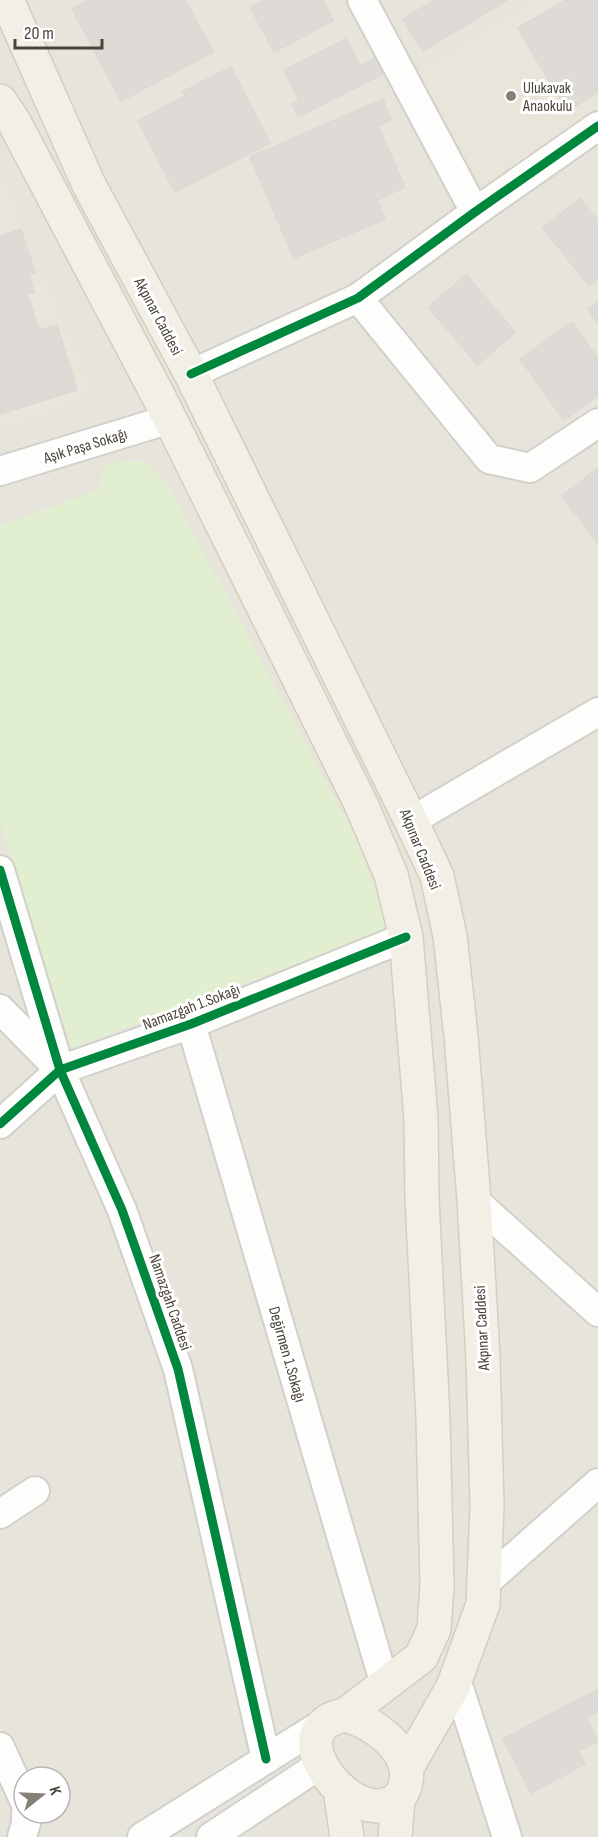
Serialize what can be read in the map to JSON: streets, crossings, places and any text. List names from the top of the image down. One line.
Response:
{"streets":{"main road":["Akpınar Caddesi"],"street":["Aşık Paşa Sokağı","Namazgah 1.Sokağı","Namazgah Caddesi","Değirmen 1.Sokağı"]},"crossings":[["Namazgah 1.Sokağı","Namazgah Caddesi"],["Namazgah 1.Sokağı","Değirmen 1.Sokağı"]],"places":["Ulukavak Anaokulu"],"scale_bar":"20 m","north":"right"}
